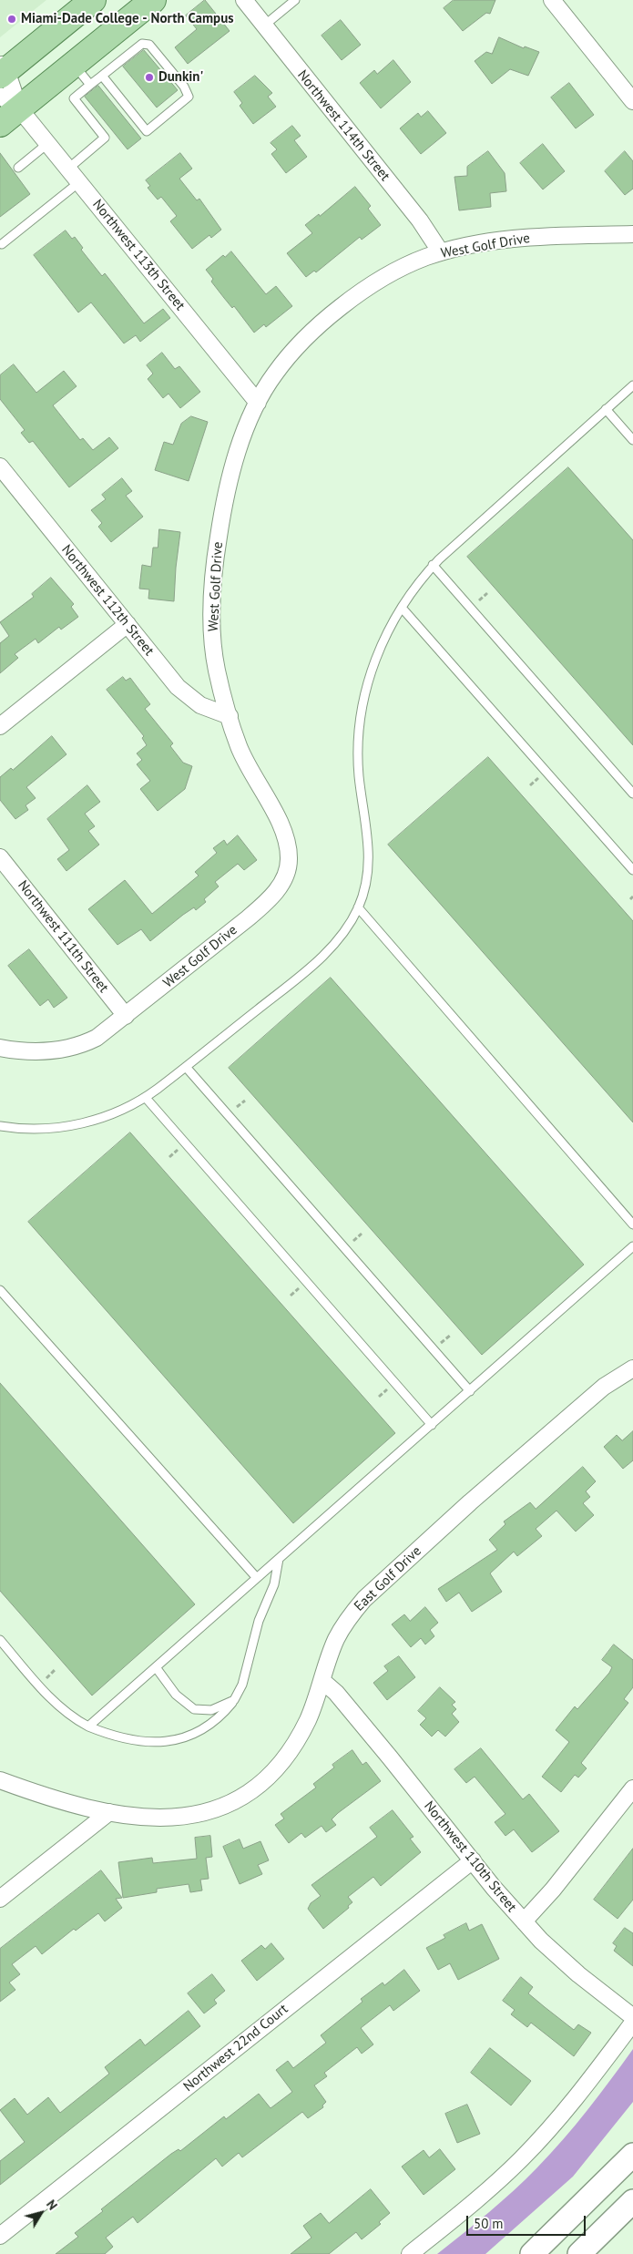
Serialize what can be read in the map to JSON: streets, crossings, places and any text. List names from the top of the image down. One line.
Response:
{"streets":{"street":["Northwest 114th Street","West Golf Drive","Northwest 113th Street","Northwest 112th Street","Northwest 111th Street","East Golf Drive","Northwest 110th Street","Northwest 22nd Court"]},"crossings":[["Northwest 114th Street","West Golf Drive"],["West Golf Drive","Northwest 113th Street"],["West Golf Drive","Northwest 112th Street"],["West Golf Drive","Northwest 111th Street"],["East Golf Drive","Northwest 110th Street"],["Northwest 110th Street","Northwest 22nd Court"]],"places":["Miami-Dade College - North Campus","Dunkin'"],"scale_bar":"50 m","north":"top right"}
